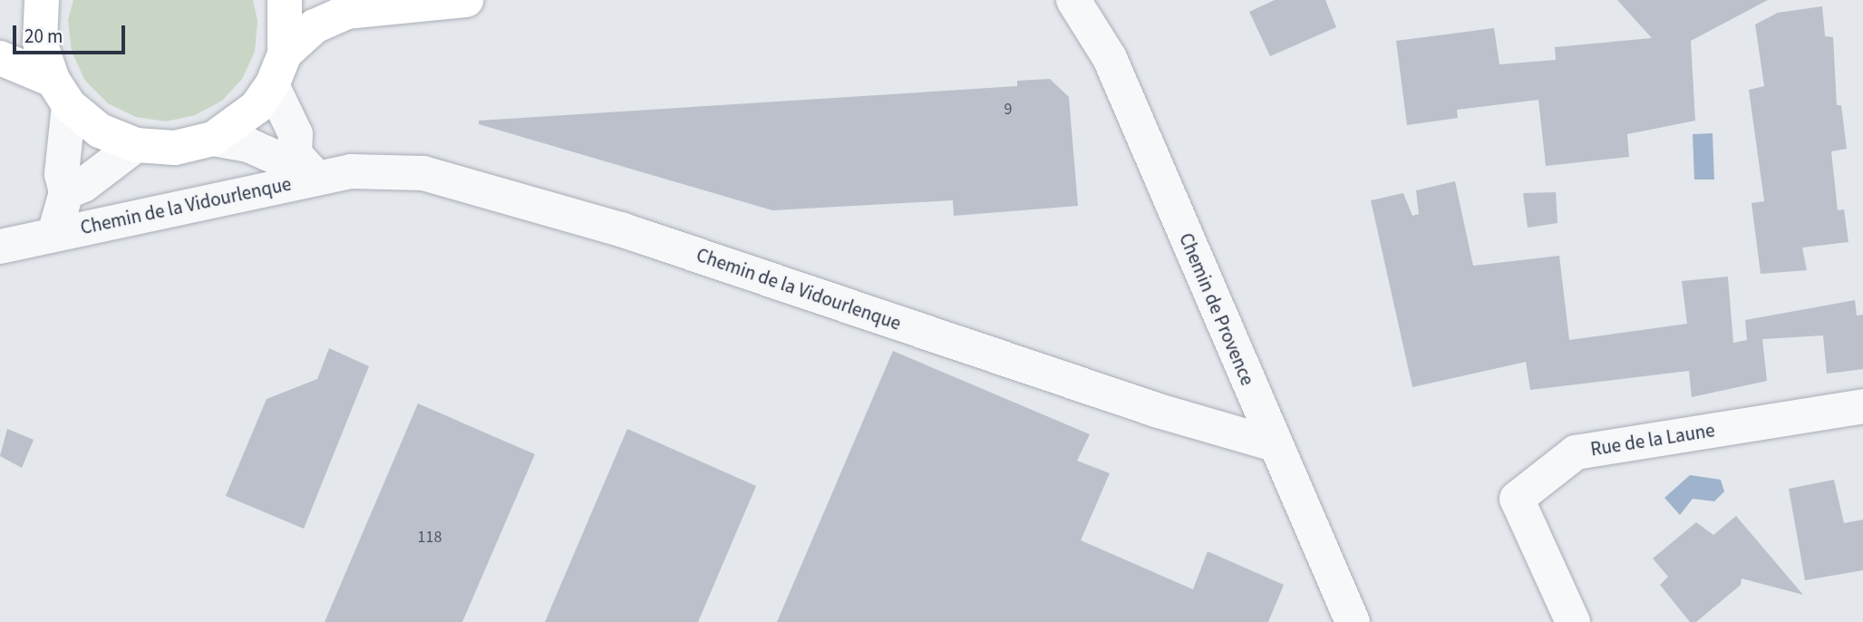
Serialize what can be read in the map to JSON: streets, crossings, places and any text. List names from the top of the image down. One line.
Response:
{"streets":{"street":["Chemin de la Vidourlenque","Chemin de Provence","Rue de la Laune"]},"crossings":[["Chemin de la Vidourlenque","Chemin de Provence"]],"house_numbers":["9","118"],"scale_bar":"20 m"}
